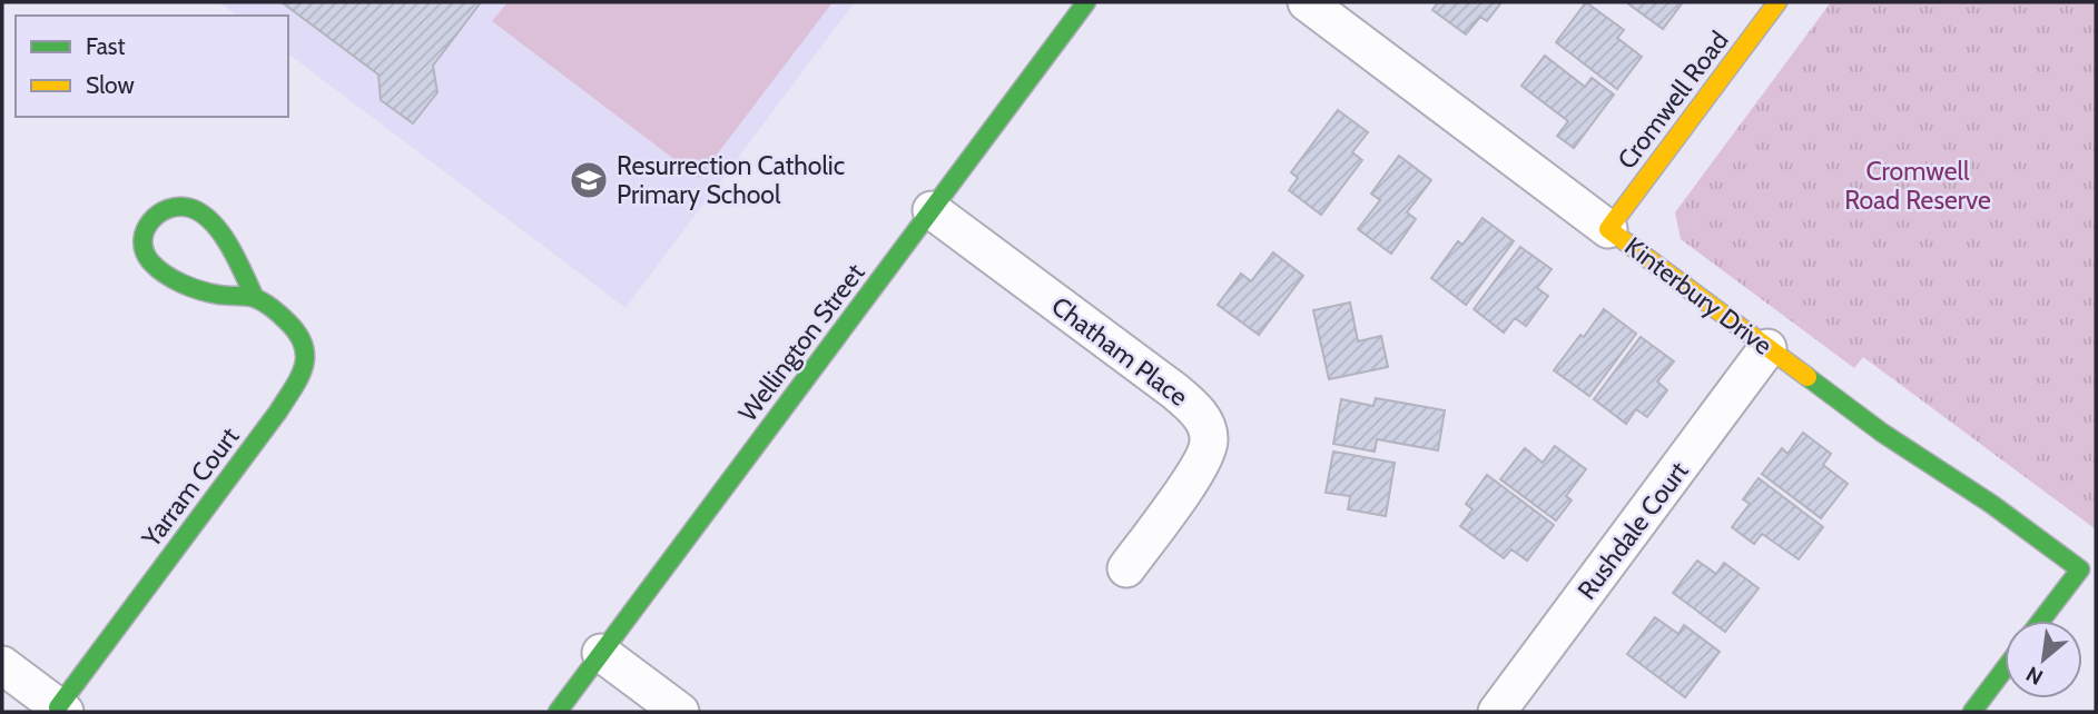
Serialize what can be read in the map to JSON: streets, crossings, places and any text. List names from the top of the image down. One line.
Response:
{"streets":{"street":["Cromwell Road","Kinterbury Drive","Wellington Street","Chatham Place","Yarram Court","Rushdale Court"]},"crossings":[["Cromwell Road","Kinterbury Drive"],["Kinterbury Drive","Rushdale Court"],["Wellington Street","Chatham Place"]],"parks":["Cromwell Road Reserve"],"places":{"school or university":["Resurrection Catholic Primary School"]},"legend":["Fast","Slow"],"north":"bottom left"}
